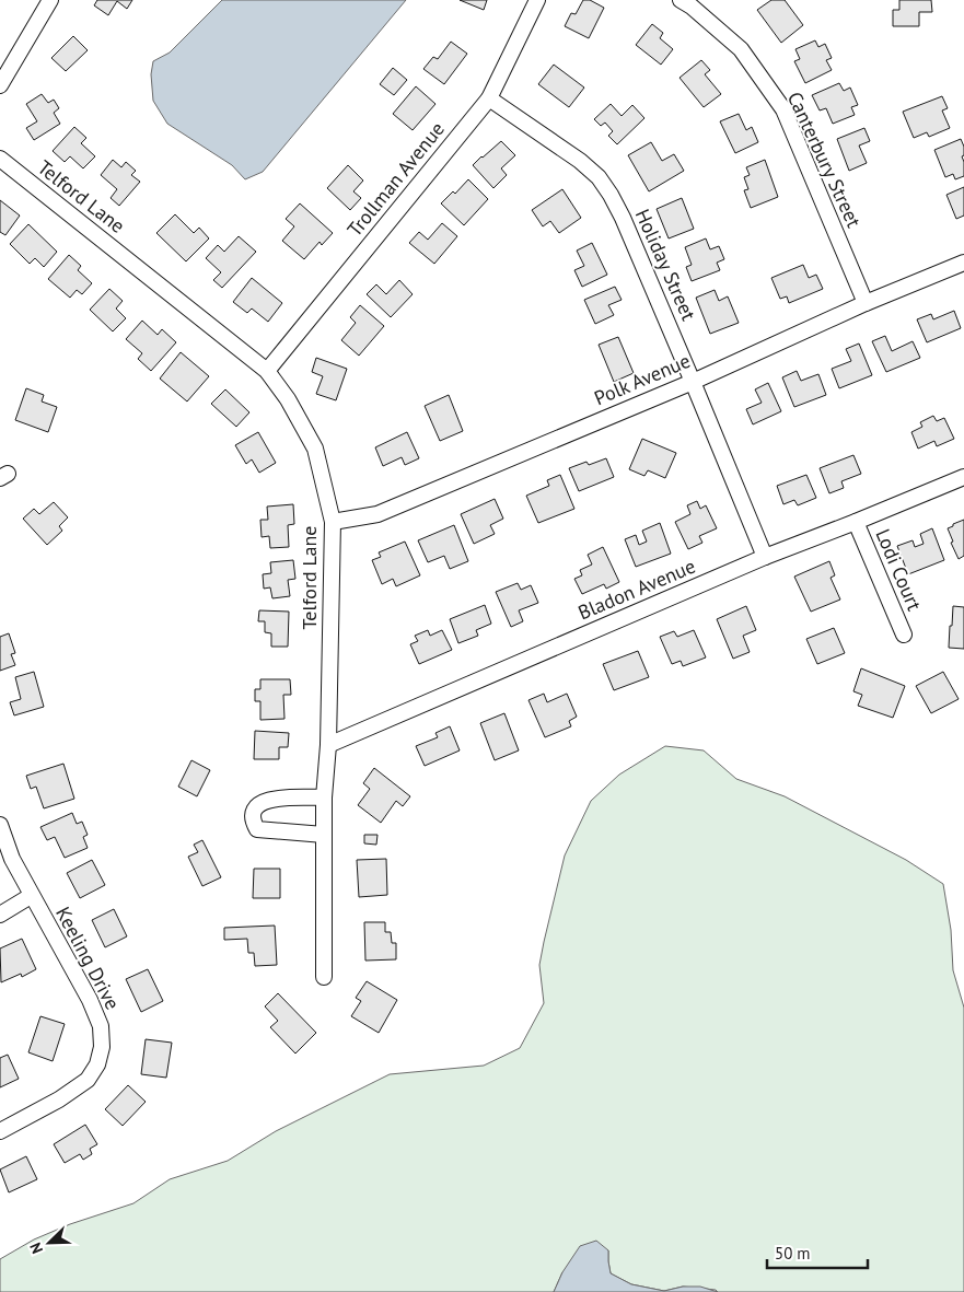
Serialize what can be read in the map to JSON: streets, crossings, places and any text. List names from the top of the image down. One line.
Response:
{"streets":{"street":["Canterbury Street","Trollman Avenue","Telford Lane","Holiday Street","Polk Avenue","Lodi Court","Bladon Avenue","Keeling Drive"]},"crossings":[["Canterbury Street","Polk Avenue"],["Trollman Avenue","Telford Lane"],["Trollman Avenue","Holiday Street"],["Telford Lane","Polk Avenue"],["Telford Lane","Bladon Avenue"],["Holiday Street","Polk Avenue"],["Holiday Street","Bladon Avenue"],["Lodi Court","Bladon Avenue"]],"scale_bar":"50 m","north":"bottom left"}
